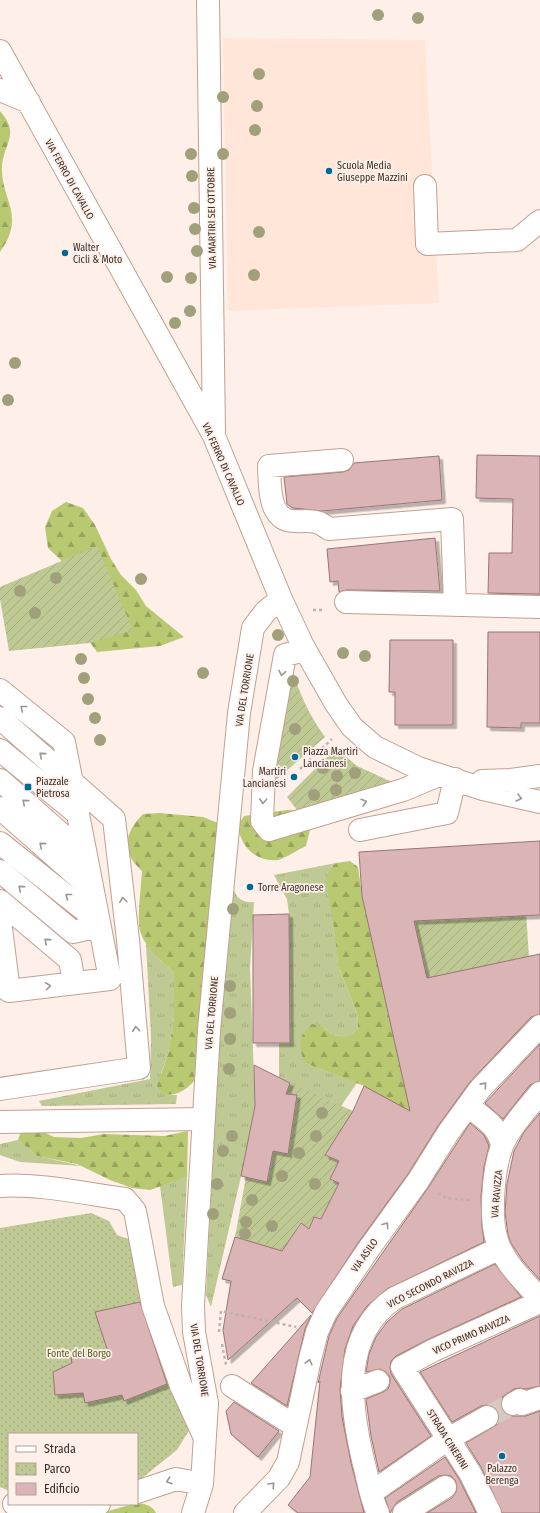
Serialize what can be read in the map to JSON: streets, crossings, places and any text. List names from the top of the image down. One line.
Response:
{"streets":{"street":["VIA FERRO DI CAVALLO","VIA MARTIRI SEI OTTOBRE","VIA DEL TORRIONE","VIA RAVIZZA","VIA ASILO","VICO SECONDO RAVIZZA","VICO PRIMO RAVIZZA","STRADA CINERINI"]},"crossings":[["VIA FERRO DI CAVALLO","VIA MARTIRI SEI OTTOBRE"],["VIA FERRO DI CAVALLO","VIA DEL TORRIONE"],["VIA RAVIZZA","VICO SECONDO RAVIZZA"],["VICO PRIMO RAVIZZA","STRADA CINERINI"]],"one_way":["VIA ASILO"],"parks":["Fonte del Borgo"],"places":{"other":["Scuola Media Giuseppe Mazzini","Walter Cicli & Moto","Piazza Martiri Lancianesi","Martiri Lancianesi","Torre Aragonese","Palazzo Berenga"],"transit":["Piazzale Pietrosa"]},"legend":["Strada","Parco","Edificio"]}
